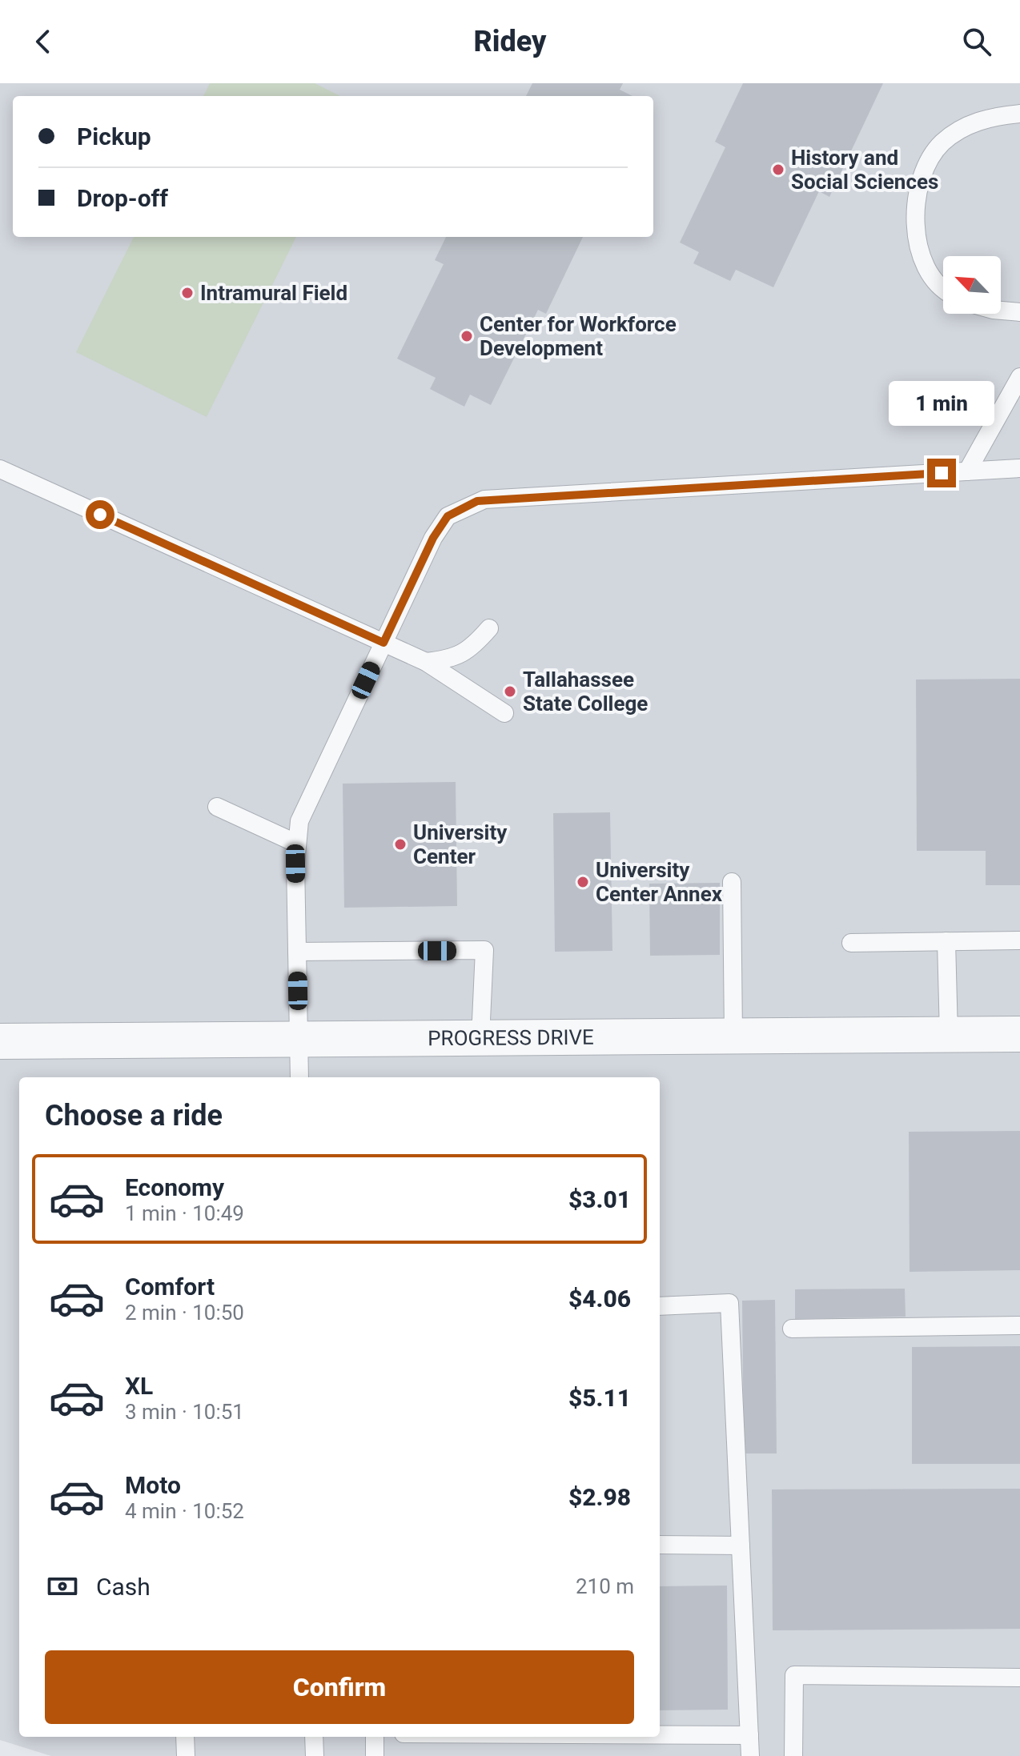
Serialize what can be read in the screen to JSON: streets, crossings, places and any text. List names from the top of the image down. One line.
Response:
{"streets":{"street":["PROGRESS DRIVE"]},"places":["History and Social Sciences","Intramural Field","Center for Workforce Development","Tallahassee State College","University Center","University Center Annex"],"north":"top left","page":{"header":"Ridey","banner":["Pickup","Drop-off"],"bubble":"1 min","heading":"Choose a ride","list":[{"name":"Economy","note":"1 min · 10:49","value":"$3.01"},{"name":"Comfort","note":"2 min · 10:50","value":"$4.06"},{"name":"XL","note":"3 min · 10:51","value":"$5.11"},{"name":"Moto","note":"4 min · 10:52","value":"$2.98"}],"pay":["Cash","210 m"],"buttons":"Confirm"}}
